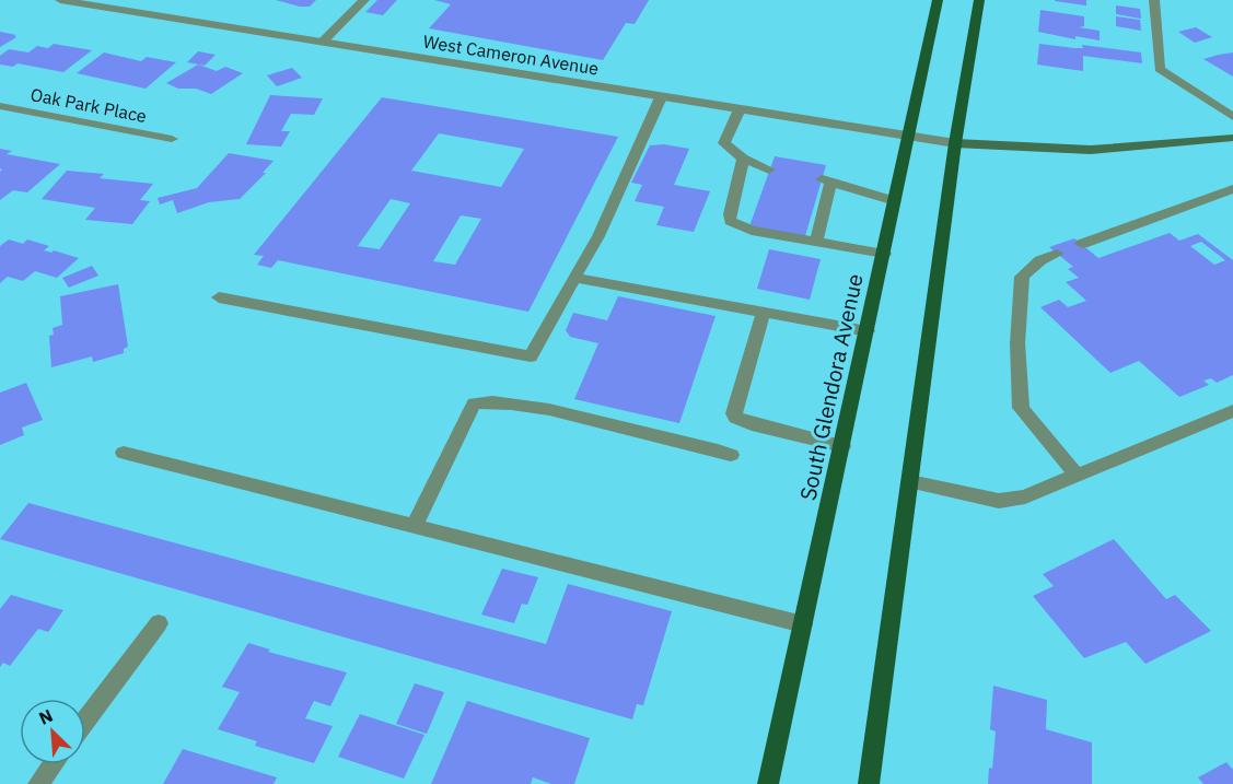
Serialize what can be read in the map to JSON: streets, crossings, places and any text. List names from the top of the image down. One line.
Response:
{"streets":{"main road":["South Glendora Avenue"],"street":["West Cameron Avenue","Oak Park Place"]},"crossings":[["West Cameron Avenue","South Glendora Avenue"]],"north":"top left"}
